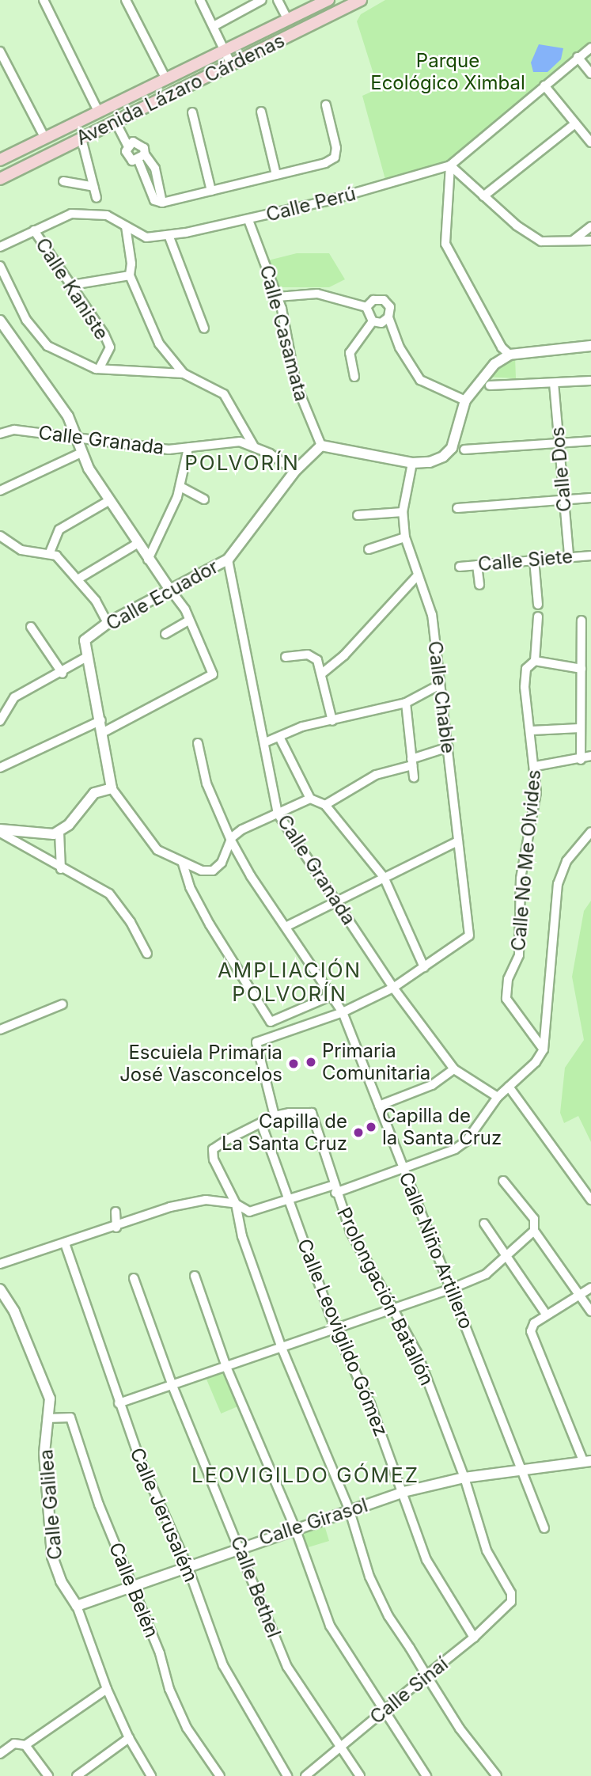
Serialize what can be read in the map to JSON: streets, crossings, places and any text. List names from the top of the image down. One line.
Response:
{"streets":{"main road":["Avenida Lázaro Cárdenas"],"street":["Calle Perú","Calle Kaniste","Calle Casamata","Calle Granada","Calle Dos","Calle Siete","Calle Ecuador","Calle Chable","Calle No Me Olvides","Calle Niño Artillero","Prolongación Batallón","Calle Leovigildo Gómez","Calle Galilea","Calle Jerusalém","Calle Girasol","Calle Bethel","Calle Belén","Calle Sinaí"]},"crossings":[["Calle Perú","Calle Kaniste"],["Calle Perú","Calle Casamata"],["Calle Casamata","Calle Ecuador"],["Calle Granada","Calle Ecuador"],["Calle Dos","Calle Siete"],["Calle Niño Artillero","Calle Girasol"],["Prolongación Batallón","Calle Girasol"],["Prolongación Batallón","Calle Sinaí"],["Calle Leovigildo Gómez","Calle Girasol"],["Calle Leovigildo Gómez","Calle Sinaí"],["Calle Galilea","Calle Girasol"],["Calle Galilea","Calle Belén"],["Calle Jerusalém","Calle Girasol"],["Calle Girasol","Calle Bethel"],["Calle Girasol","Calle Belén"],["Calle Bethel","Calle Sinaí"]],"districts":["POLVORÍN","AMPLIACIÓN POLVORÍN","LEOVIGILDO GÓMEZ"],"parks":["Parque Ecológico Ximbal"],"places":["Primaria Comunitaria","Escuiela Primaria José Vasconcelos","Capilla de la Santa Cruz","Capilla de La Santa Cruz"]}
